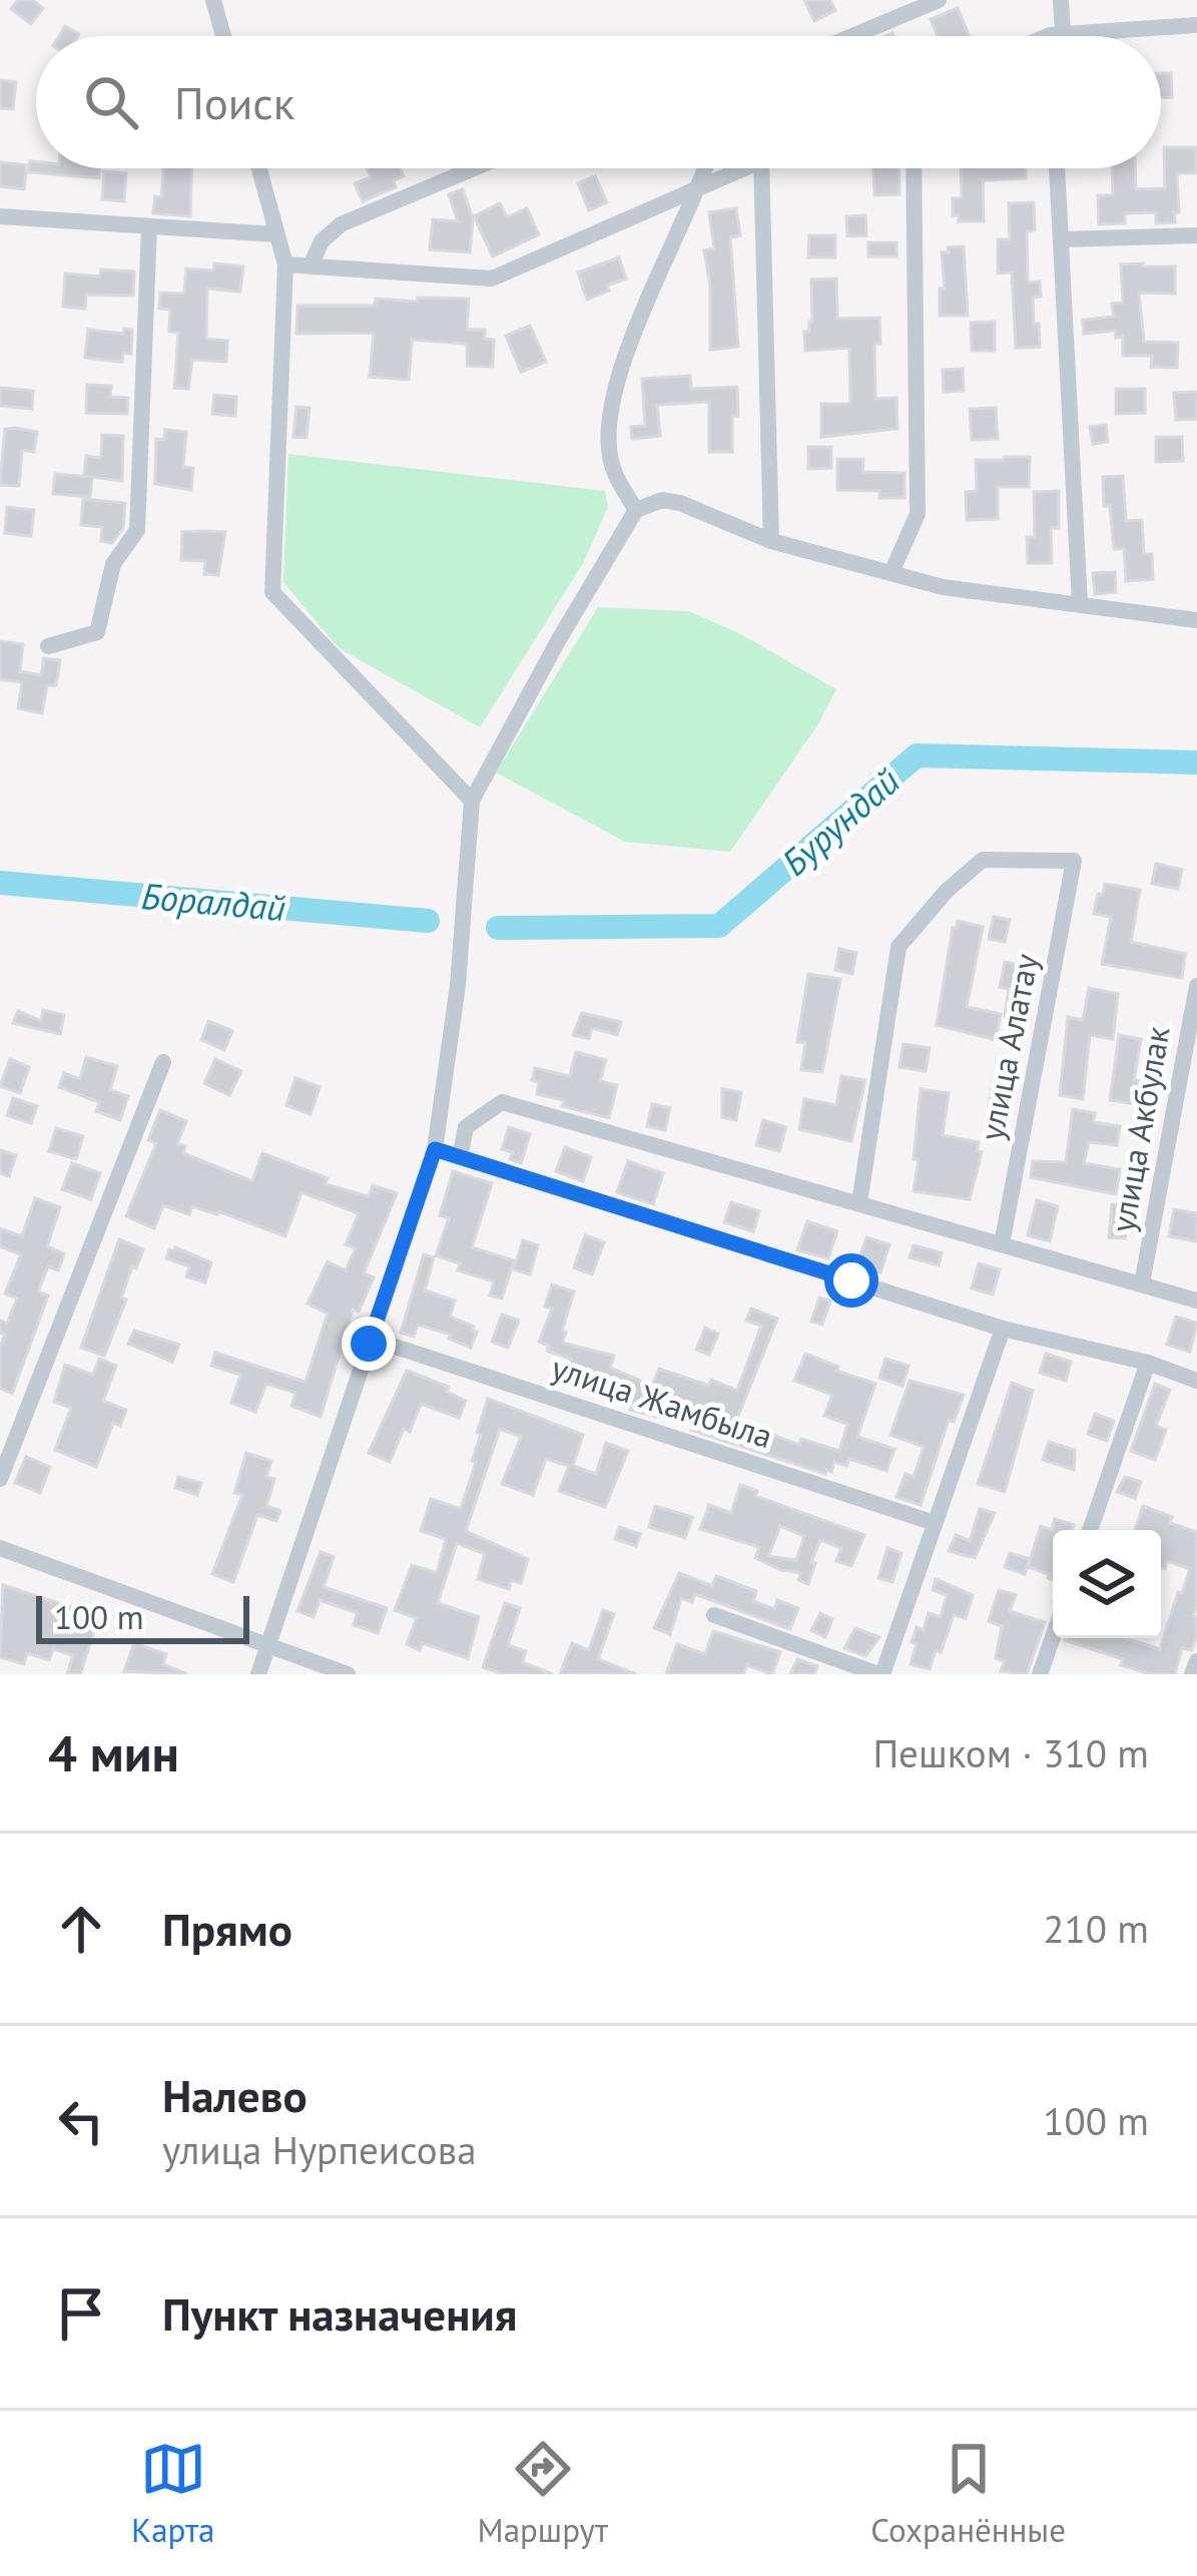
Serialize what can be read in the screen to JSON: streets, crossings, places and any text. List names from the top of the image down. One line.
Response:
{"streets":{"street":["улица Алатау","улица Акбулак","улица Жамбыла"]},"water":["Бурундай","Боралдай"],"scale_bar":"100 m","page":{"search":"Поиск","scale":"100 m","heading":["4 мин","Пешком · 310 m"],"list":[["Прямо","210 m"],["Налево","улица Нурпеисова","100 m"],"Пункт назначения"],"nav":["Карта","Маршрут","Сохранённые"]}}
